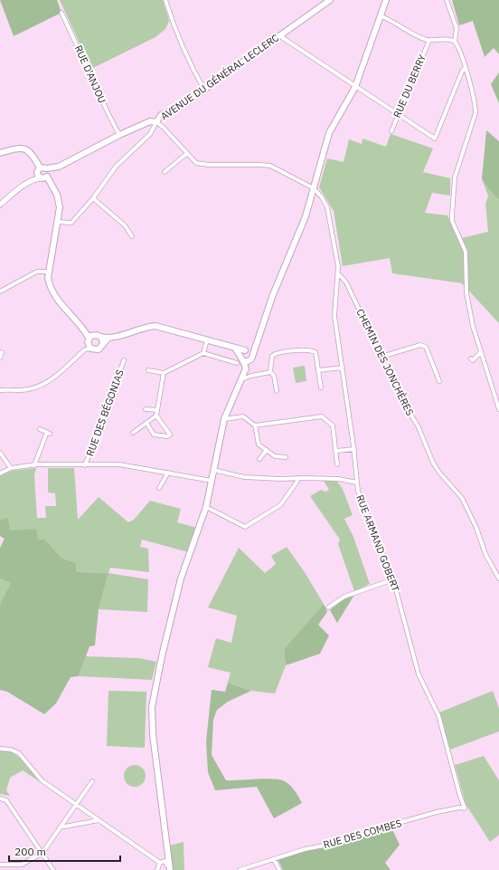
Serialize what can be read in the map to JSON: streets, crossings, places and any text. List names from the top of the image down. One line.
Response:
{"streets":{"main road":["AVENUE DU GÉNÉRAL LECLERC"],"street":["RUE D'ANJOU","RUE DU BERRY","CHEMIN DES JONCHÈRES","RUE DES BÉGONIAS","RUE ARMAND GOBERT","RUE DES COMBES"]},"crossings":[["RUE D'ANJOU","AVENUE DU GÉNÉRAL LECLERC"],["CHEMIN DES JONCHÈRES","RUE ARMAND GOBERT"],["RUE ARMAND GOBERT","RUE DES COMBES"]],"scale_bar":"200 m"}
